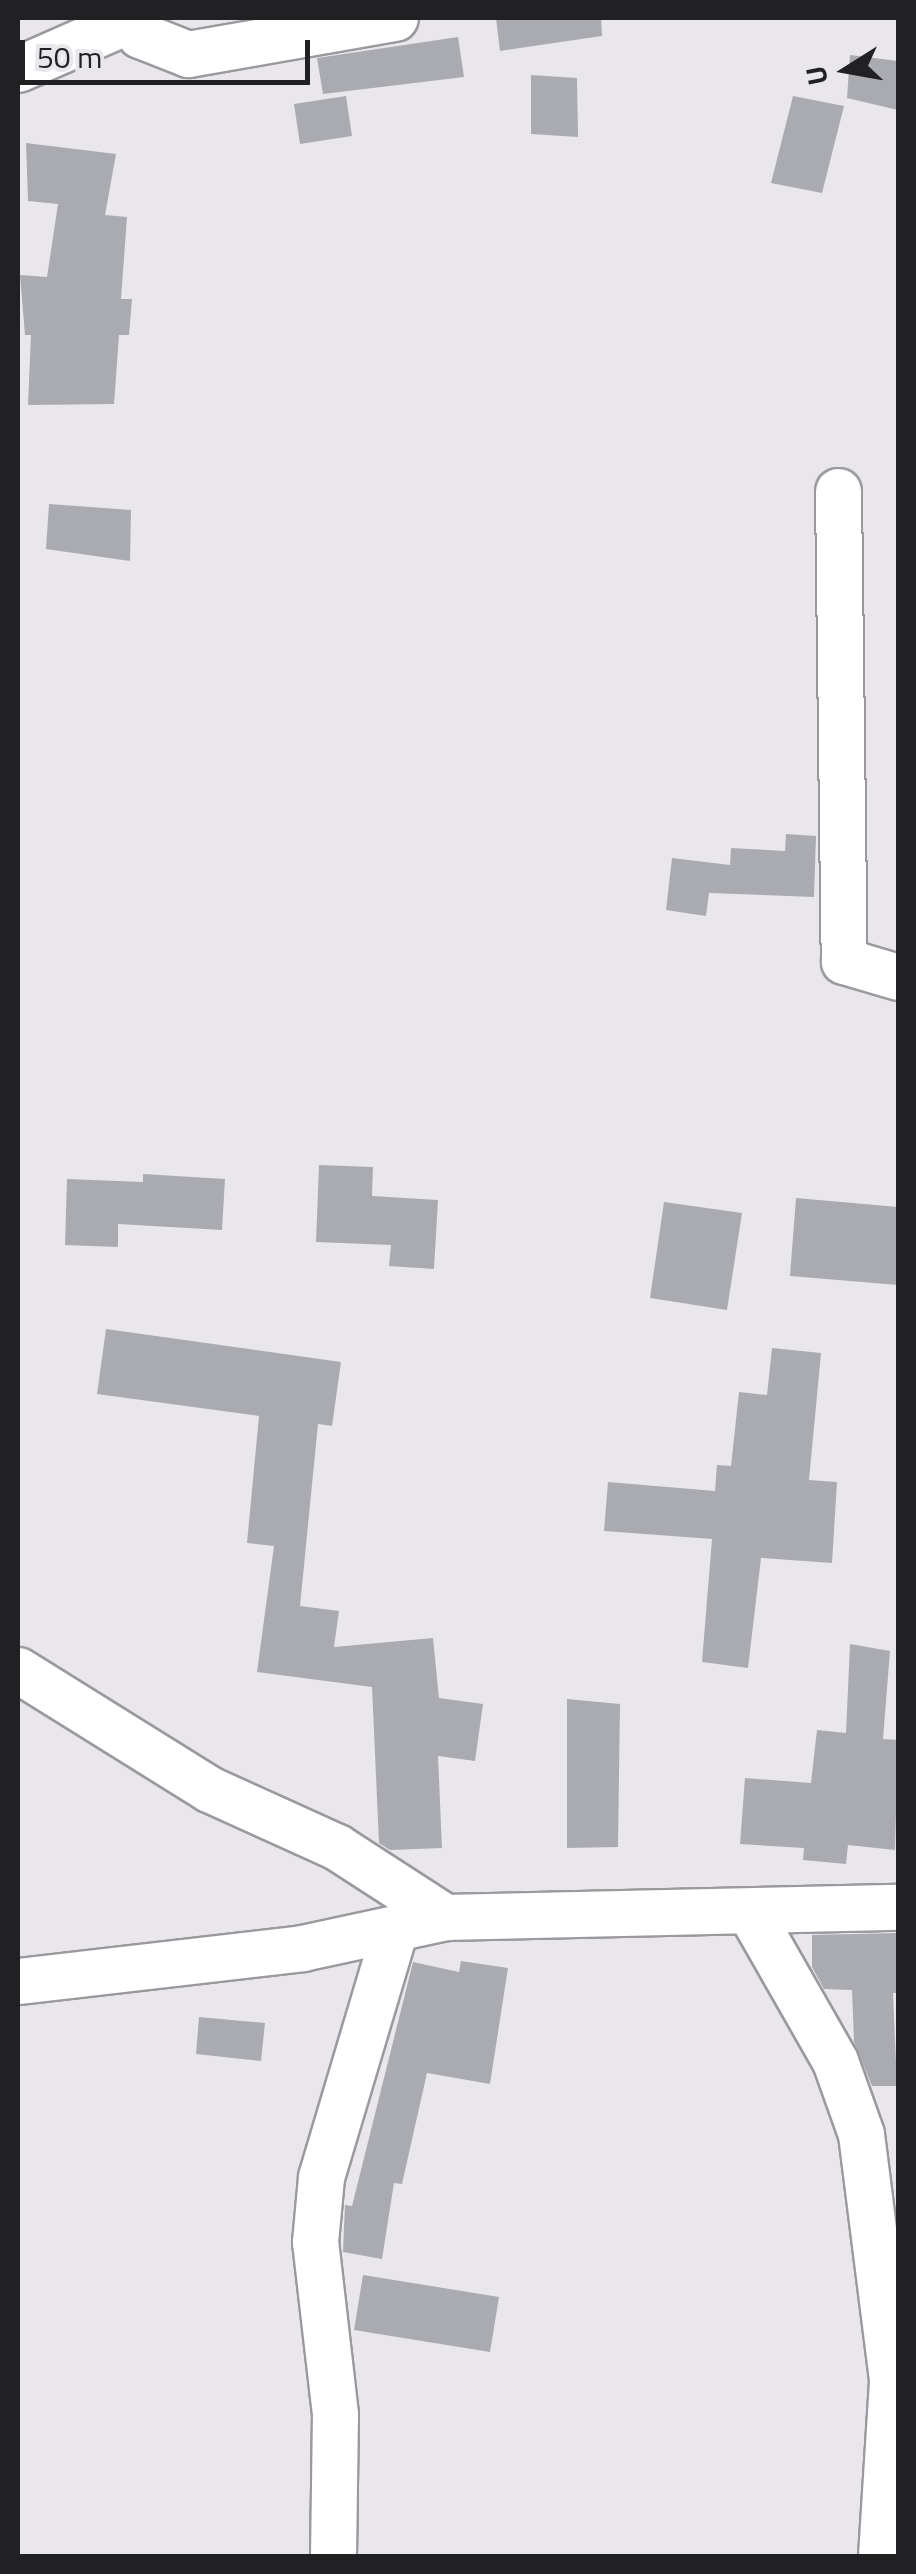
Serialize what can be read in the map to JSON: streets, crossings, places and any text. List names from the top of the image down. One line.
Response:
{"scale_bar":"50 m","north":"left"}
